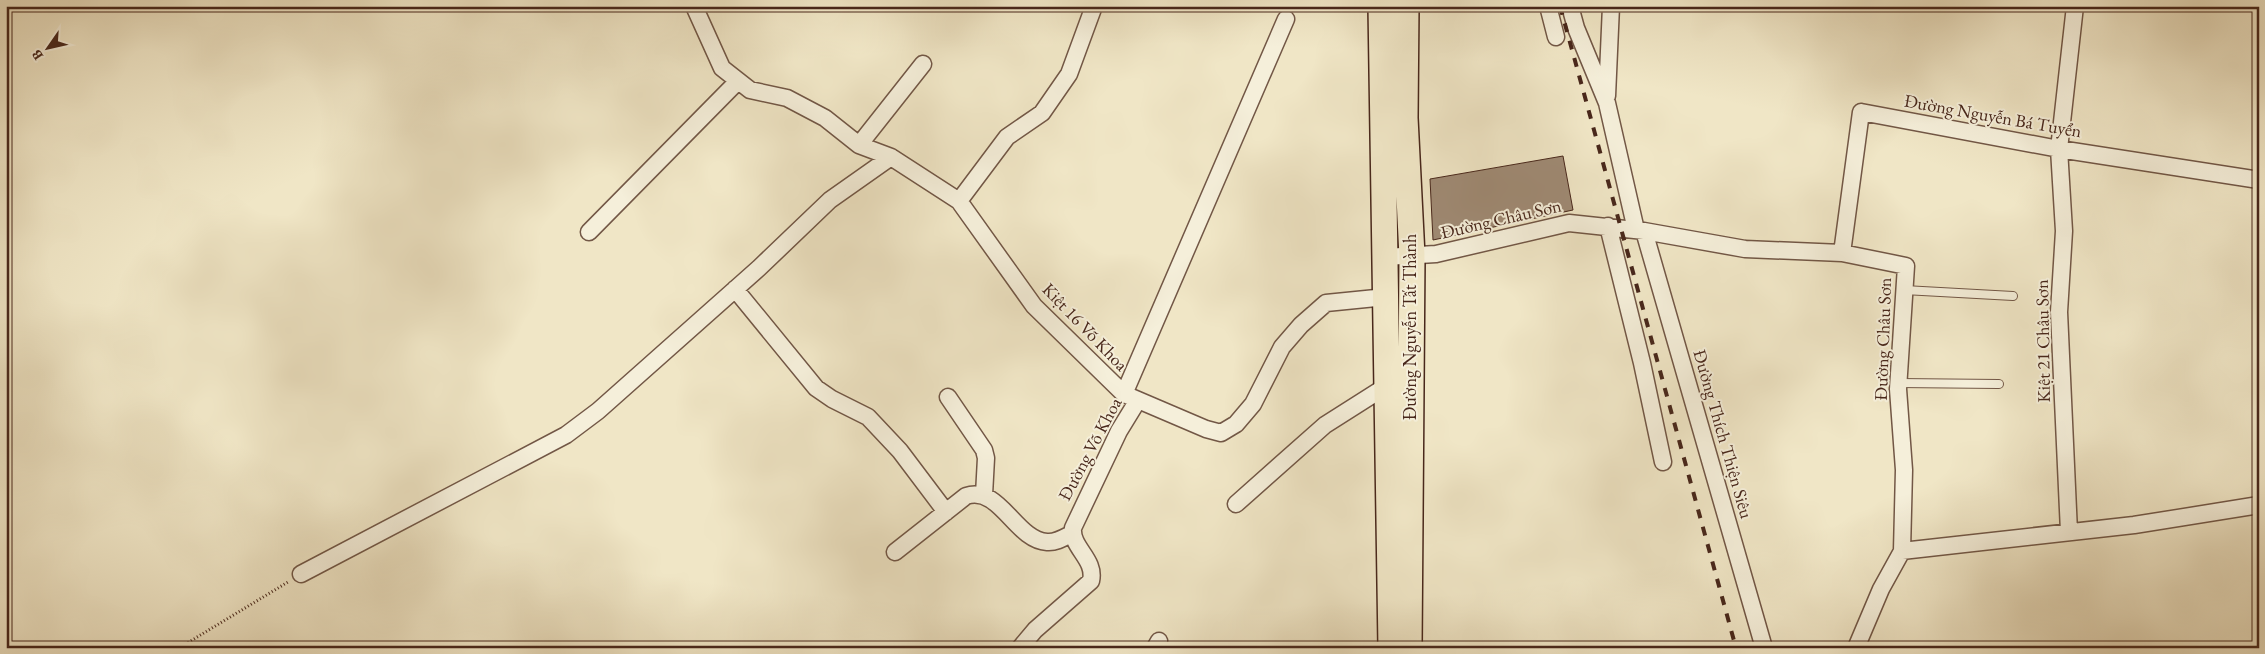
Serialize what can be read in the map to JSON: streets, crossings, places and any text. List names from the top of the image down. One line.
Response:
{"streets":{"main road":["Đường Nguyễn Tất Thành"],"street":["Đường Nguyễn Bá Tuyển","Đường Châu Sơn","Kiệt 16 Võ Khoa","Kiệt 21 Châu Sơn","Đường Thích Thiện Siêu","Đường Võ Khoa"]},"crossings":[["Đường Nguyễn Bá Tuyển","Đường Châu Sơn"],["Đường Nguyễn Bá Tuyển","Kiệt 21 Châu Sơn"],["Đường Châu Sơn","Đường Nguyễn Tất Thành"],["Đường Châu Sơn","Đường Thích Thiện Siêu"],["Kiệt 16 Võ Khoa","Đường Võ Khoa"],["Đường Nguyễn Tất Thành","Đường Võ Khoa"]],"north":"bottom left"}
